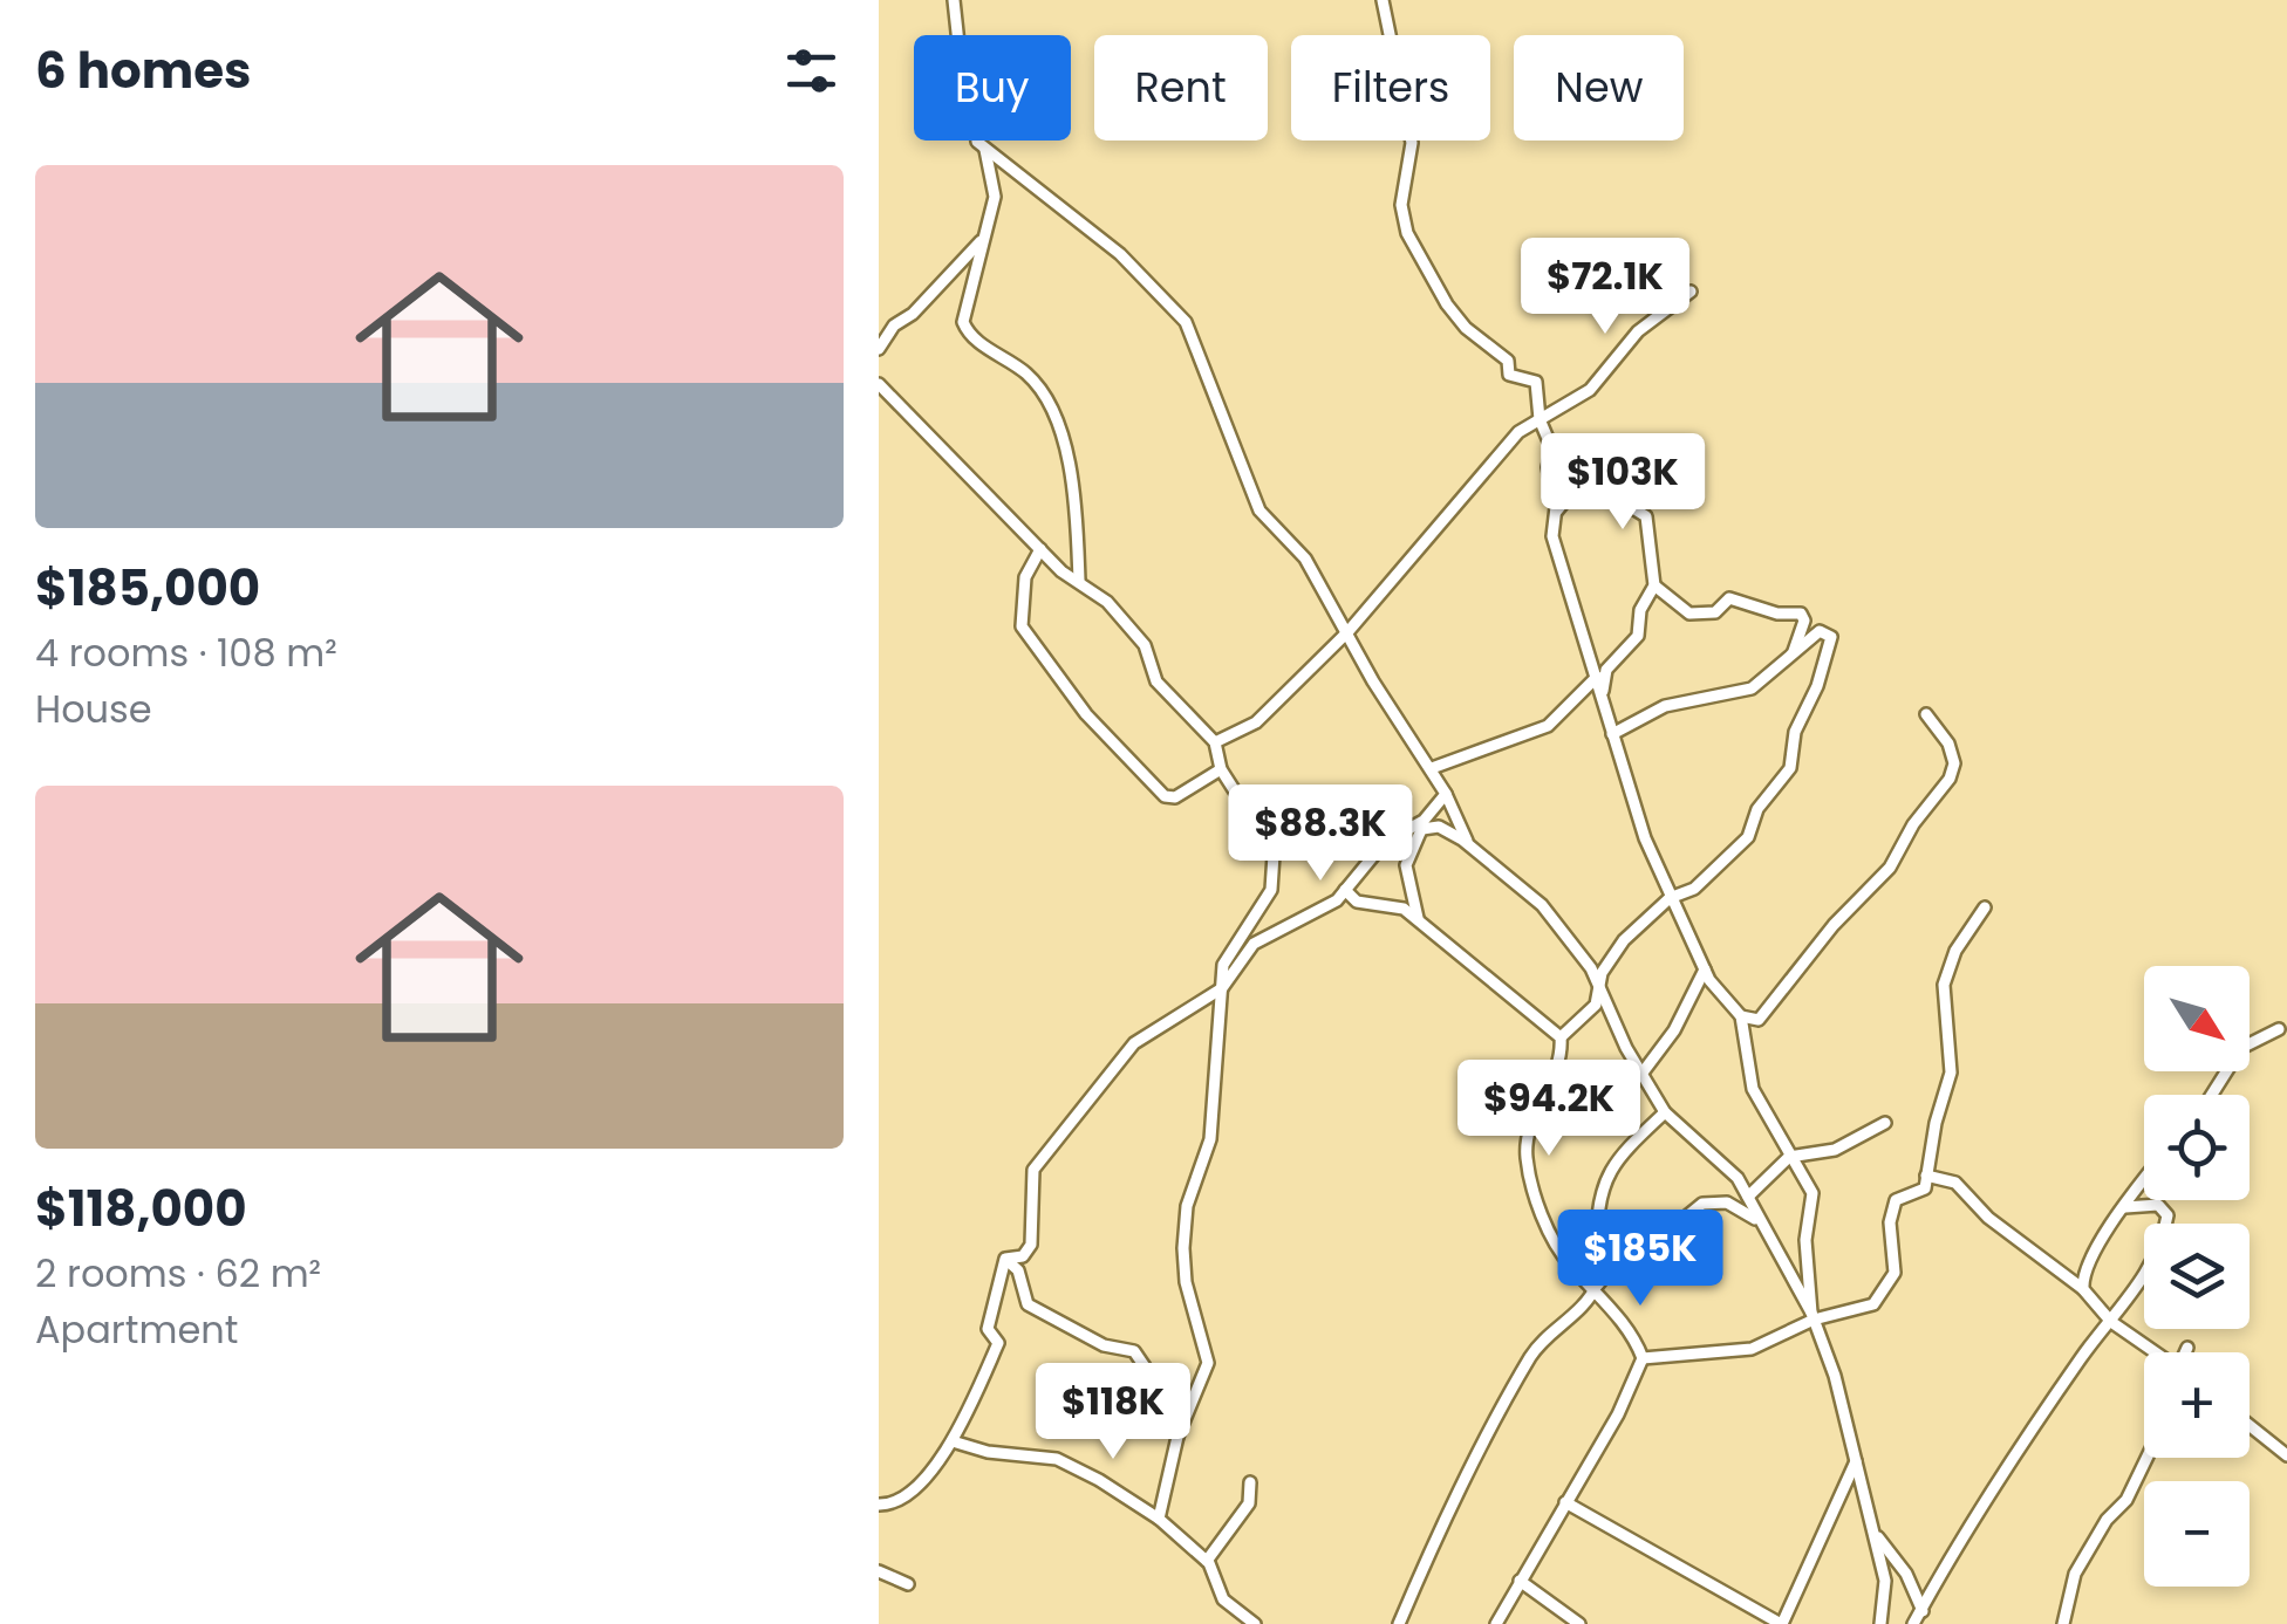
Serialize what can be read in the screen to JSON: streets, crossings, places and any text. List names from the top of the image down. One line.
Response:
{"north":"bottom right","page":{"heading":"6 homes","chip":["Buy","Rent","Filters","New"],"list":[{"name":"$185,000","note":"4 rooms · 108 m² · House"},{"name":"$118,000","note":"2 rooms · 62 m² · Apartment"}],"price":["$72.1K","$103K","$88.3K","$94.2K","$185K","$118K"],"map_buttons":["+","−"]}}
